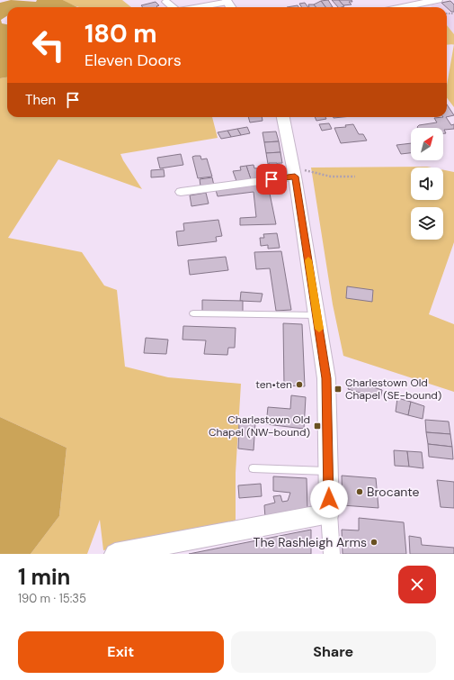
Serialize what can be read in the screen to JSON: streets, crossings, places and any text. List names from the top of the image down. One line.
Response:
{"places":{"other":["ten•ten","Brocante","The Rashleigh Arms"],"transit":["Charlestown Old Chapel (SE-bound)","Charlestown Old Chapel (NW-bound)"]},"north":"top right","page":{"turn":["180 m","Eleven Doors"],"then":"Then","heading":["1 min","190 m · 15:35"],"buttons":["Exit","Share"]}}
